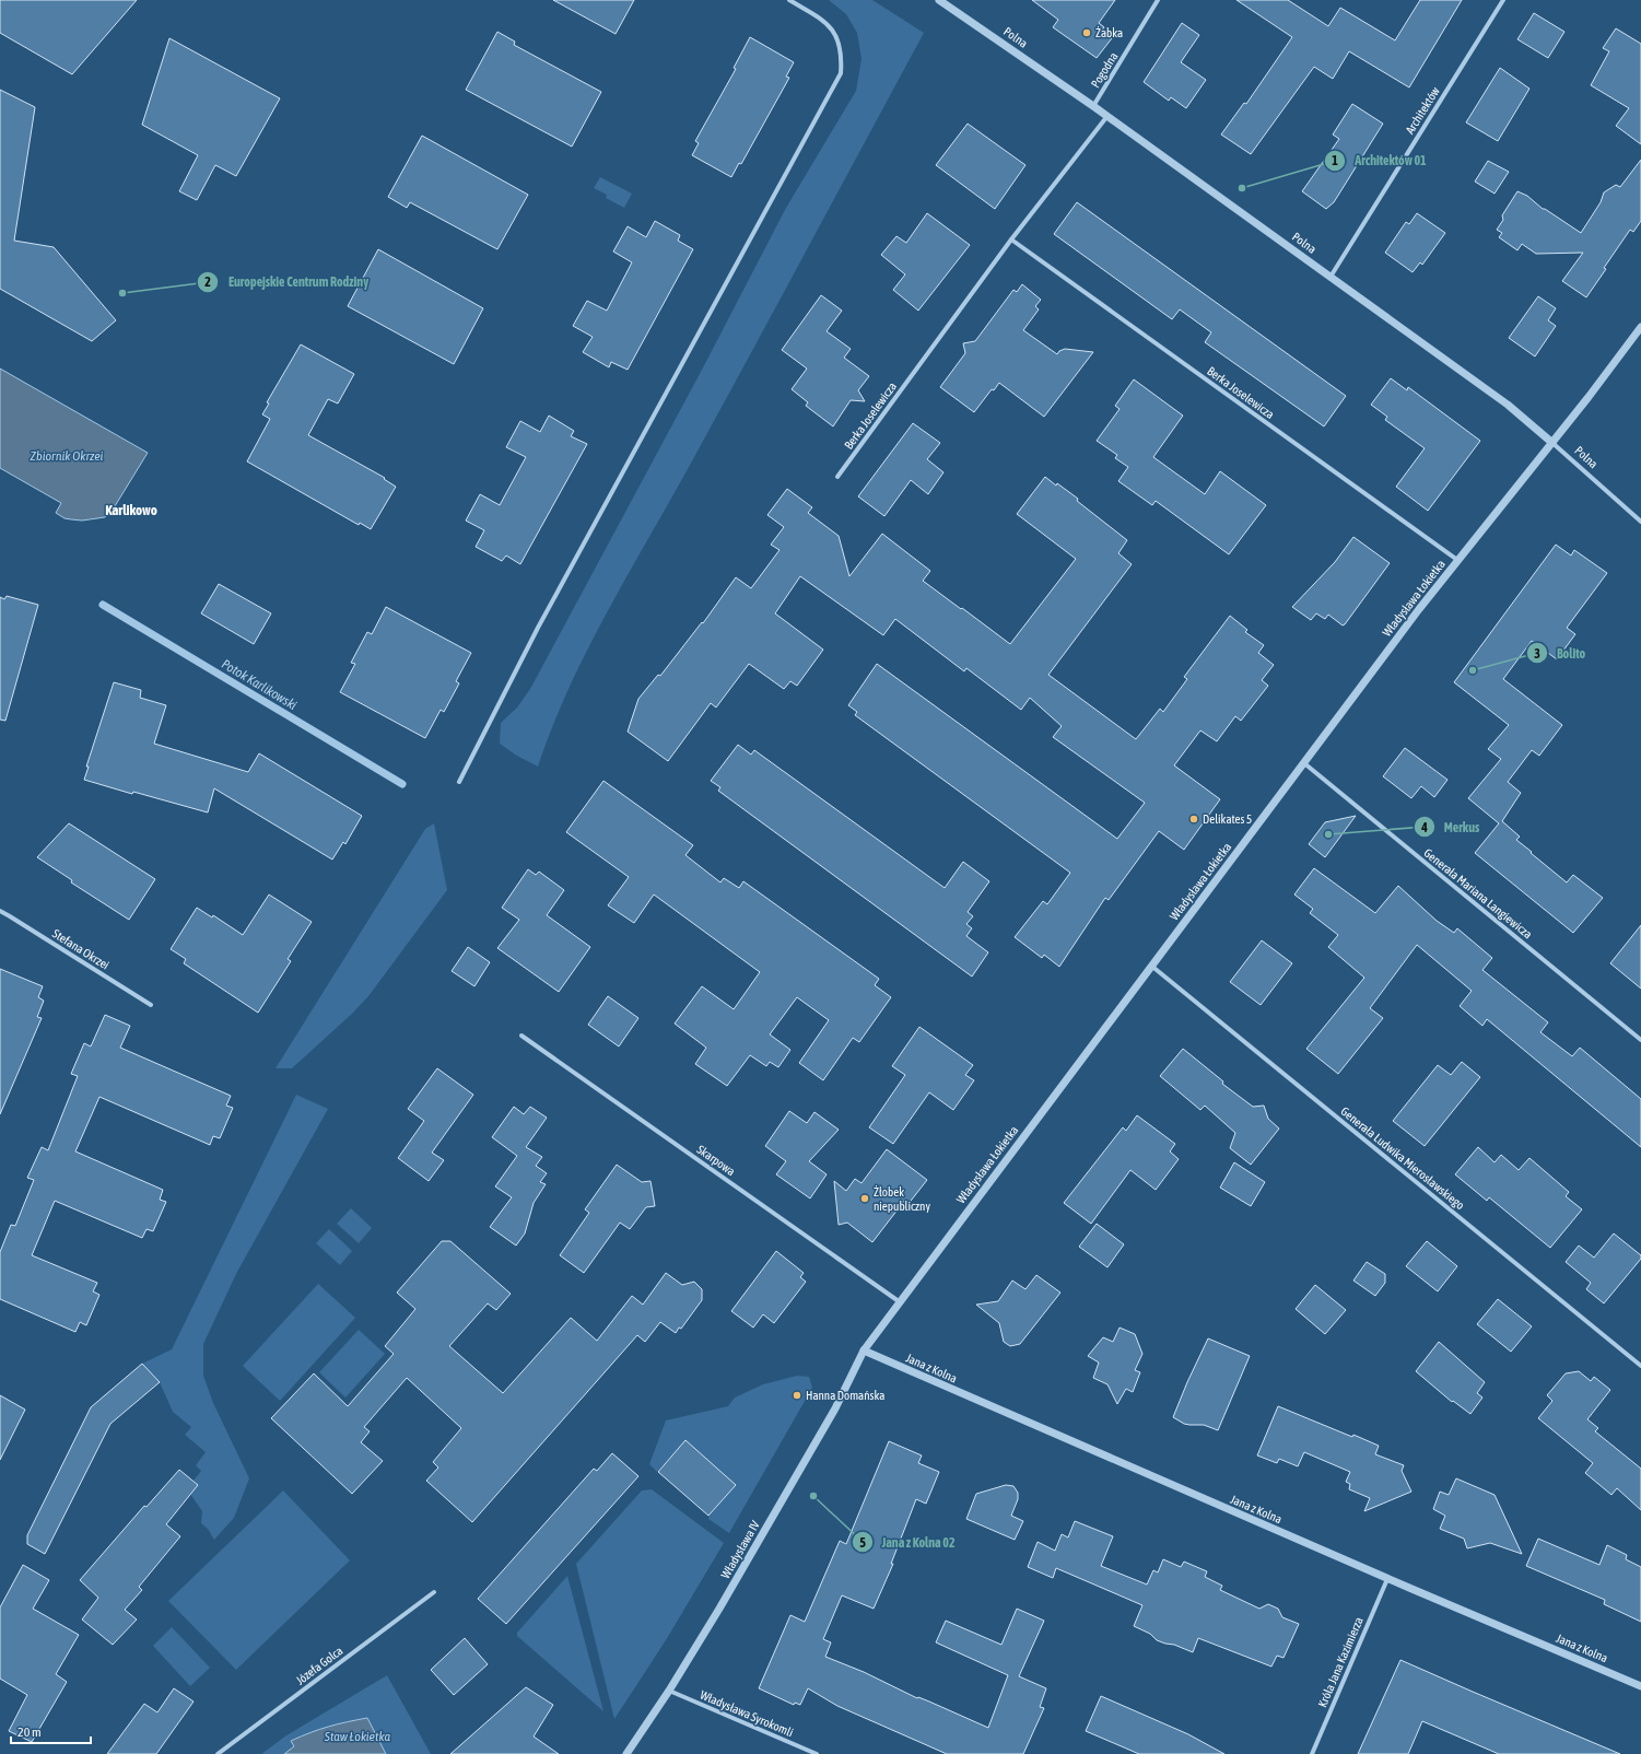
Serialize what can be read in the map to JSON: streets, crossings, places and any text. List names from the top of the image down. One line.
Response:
{"streets":{"street":["Polna","Pogodna","Architektów","Berka Joselewicza","Władysława Łokietka","Generała Mariana Langiewicza","Stefana Okrzei","Generała Ludwika Mierosławskiego","Skarpowa","Jana z Kolna","Władysława IV","Króla Jana Kazimierza","Józefa Golca","Władysława Syrokomli"]},"crossings":[["Polna","Pogodna"],["Polna","Architektów"],["Polna","Berka Joselewicza"],["Polna","Władysława Łokietka"],["Berka Joselewicza","Władysława Łokietka"],["Władysława Łokietka","Generała Mariana Langiewicza"],["Władysława Łokietka","Generała Ludwika Mierosławskiego"],["Władysława Łokietka","Skarpowa"],["Władysława Łokietka","Jana z Kolna"],["Władysława Łokietka","Władysława IV"],["Jana z Kolna","Władysława IV"],["Jana z Kolna","Króla Jana Kazimierza"],["Władysława IV","Władysława Syrokomli"]],"districts":["Karlikowo"],"water":["Zbiornik Okrzei","Potok Karlikowski","Staw Łokietka"],"places":["Żabka","Architektów 01","Europejskie Centrum Rodziny","Bolito","Delikates 5","Merkus","Żłobek niepubliczny","Hanna Domańska","Jana z Kolna 02"],"scale_bar":"20 m"}
